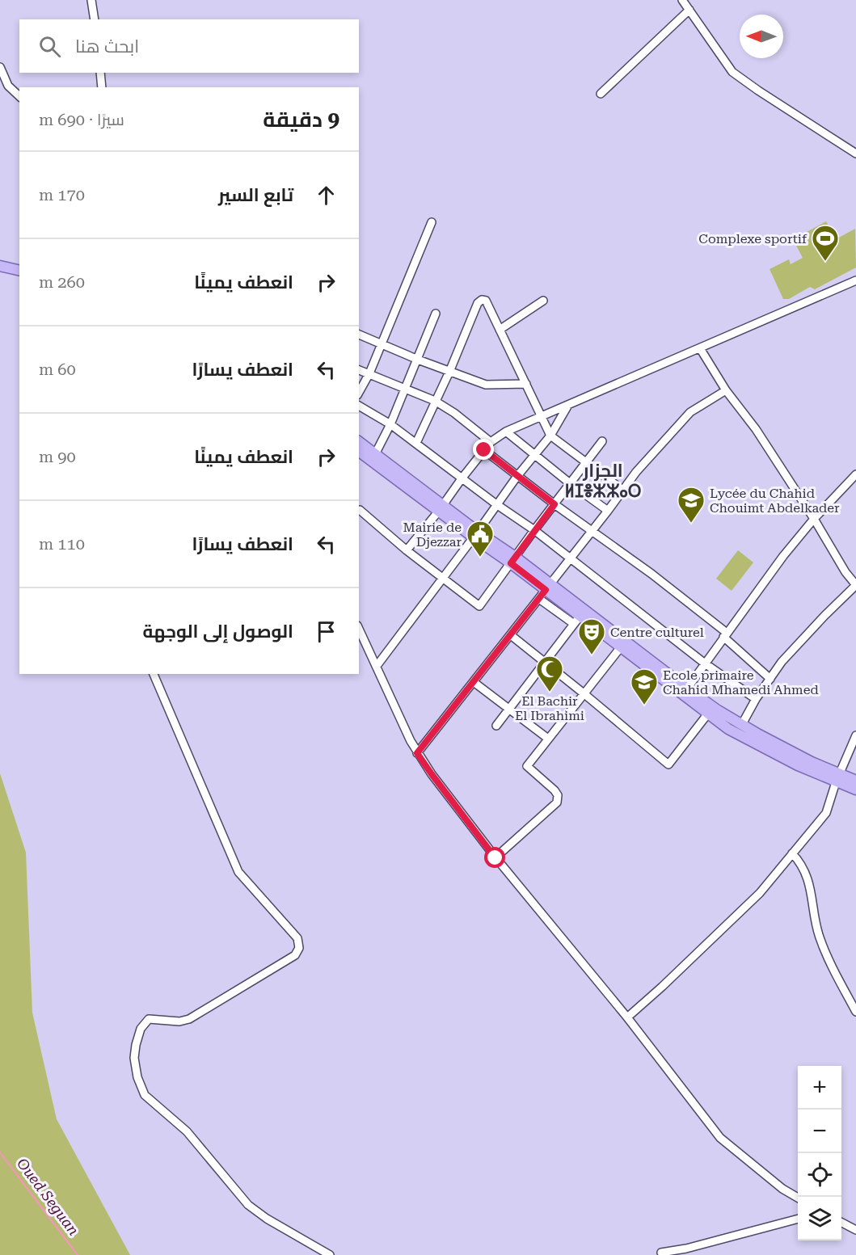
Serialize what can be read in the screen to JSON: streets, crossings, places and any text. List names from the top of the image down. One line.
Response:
{"districts":["الجزار ⵍⵊⴻⵣⵣⴰⵔ"],"water":["Oued Seguan"],"places":{"sports":["Complexe sportif"],"school or university":["Lycée du Chahid Chouimt Abdelkader","Ecole primaire Chahid Mhamedi Ahmed"],"public building":["Mairie de Djezzar"],"theatre":["Centre culturel"],"mosque":["El Bachir El Ibrahimi"]},"north":"left","page":{"search":"ابحث هنا","heading":["9 دقيقة","سيرًا · 690 m"],"list":[["تابع السير","170 m"],["انعطف يمينًا","260 m"],["انعطف يسارًا","60 m"],["انعطف يمينًا","90 m"],["انعطف يسارًا","110 m"],"الوصول إلى الوجهة"],"map_buttons":["+","−"]}}
